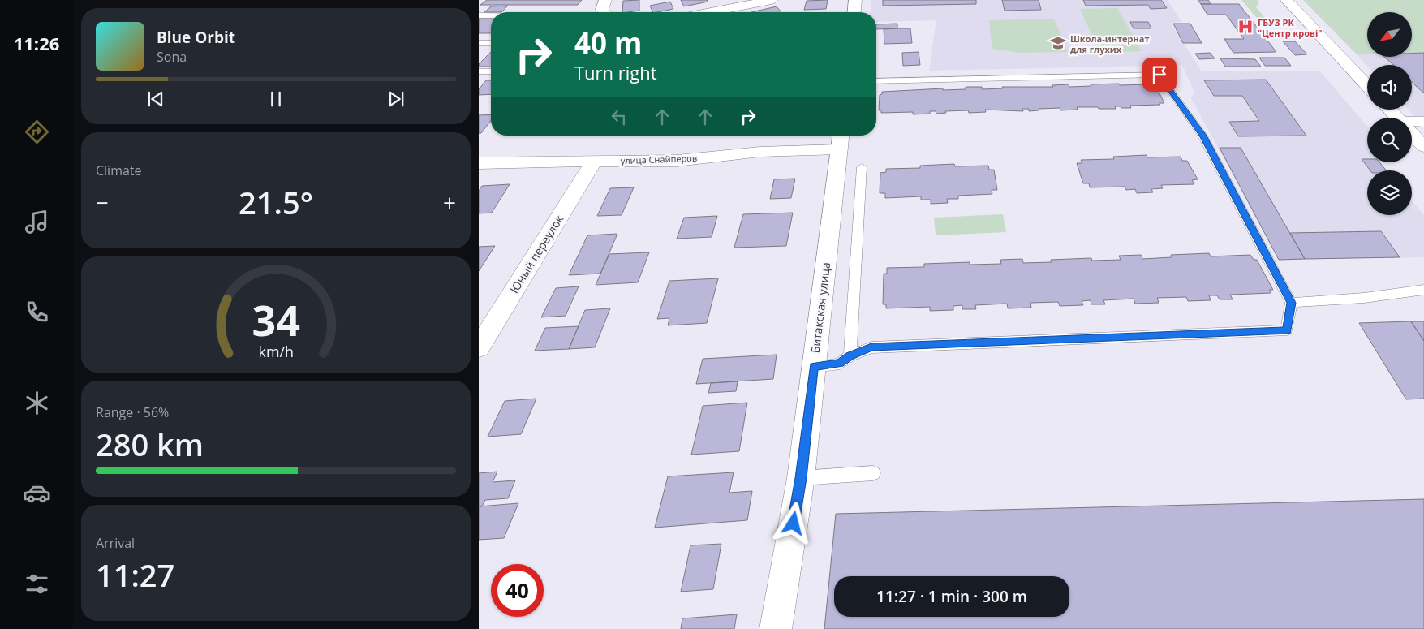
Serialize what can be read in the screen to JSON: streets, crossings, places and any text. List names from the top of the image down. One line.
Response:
{"streets":{"street":["улица Снайперов","Юный переулок","Битакская улица"]},"crossings":[["улица Снайперов","Юный переулок"],["улица Снайперов","Битакская улица"]],"places":{"hospital":["ГБУЗ РК \"Центр крові\""],"school or university":["Школа-интернат для глухих"]},"north":"bottom left","page":{"tabs":"11:26","turn":["40 m","Turn right"],"song":["Blue Orbit","Sona"],"tile":["Climate",["Range · 56%","280 km"],["Arrival","11:27"]],"heat":["−","21.5°","+"],"limit":"40","trip":"11:27 · 1 min · 300 m","gauge":["34","km/h"]}}
